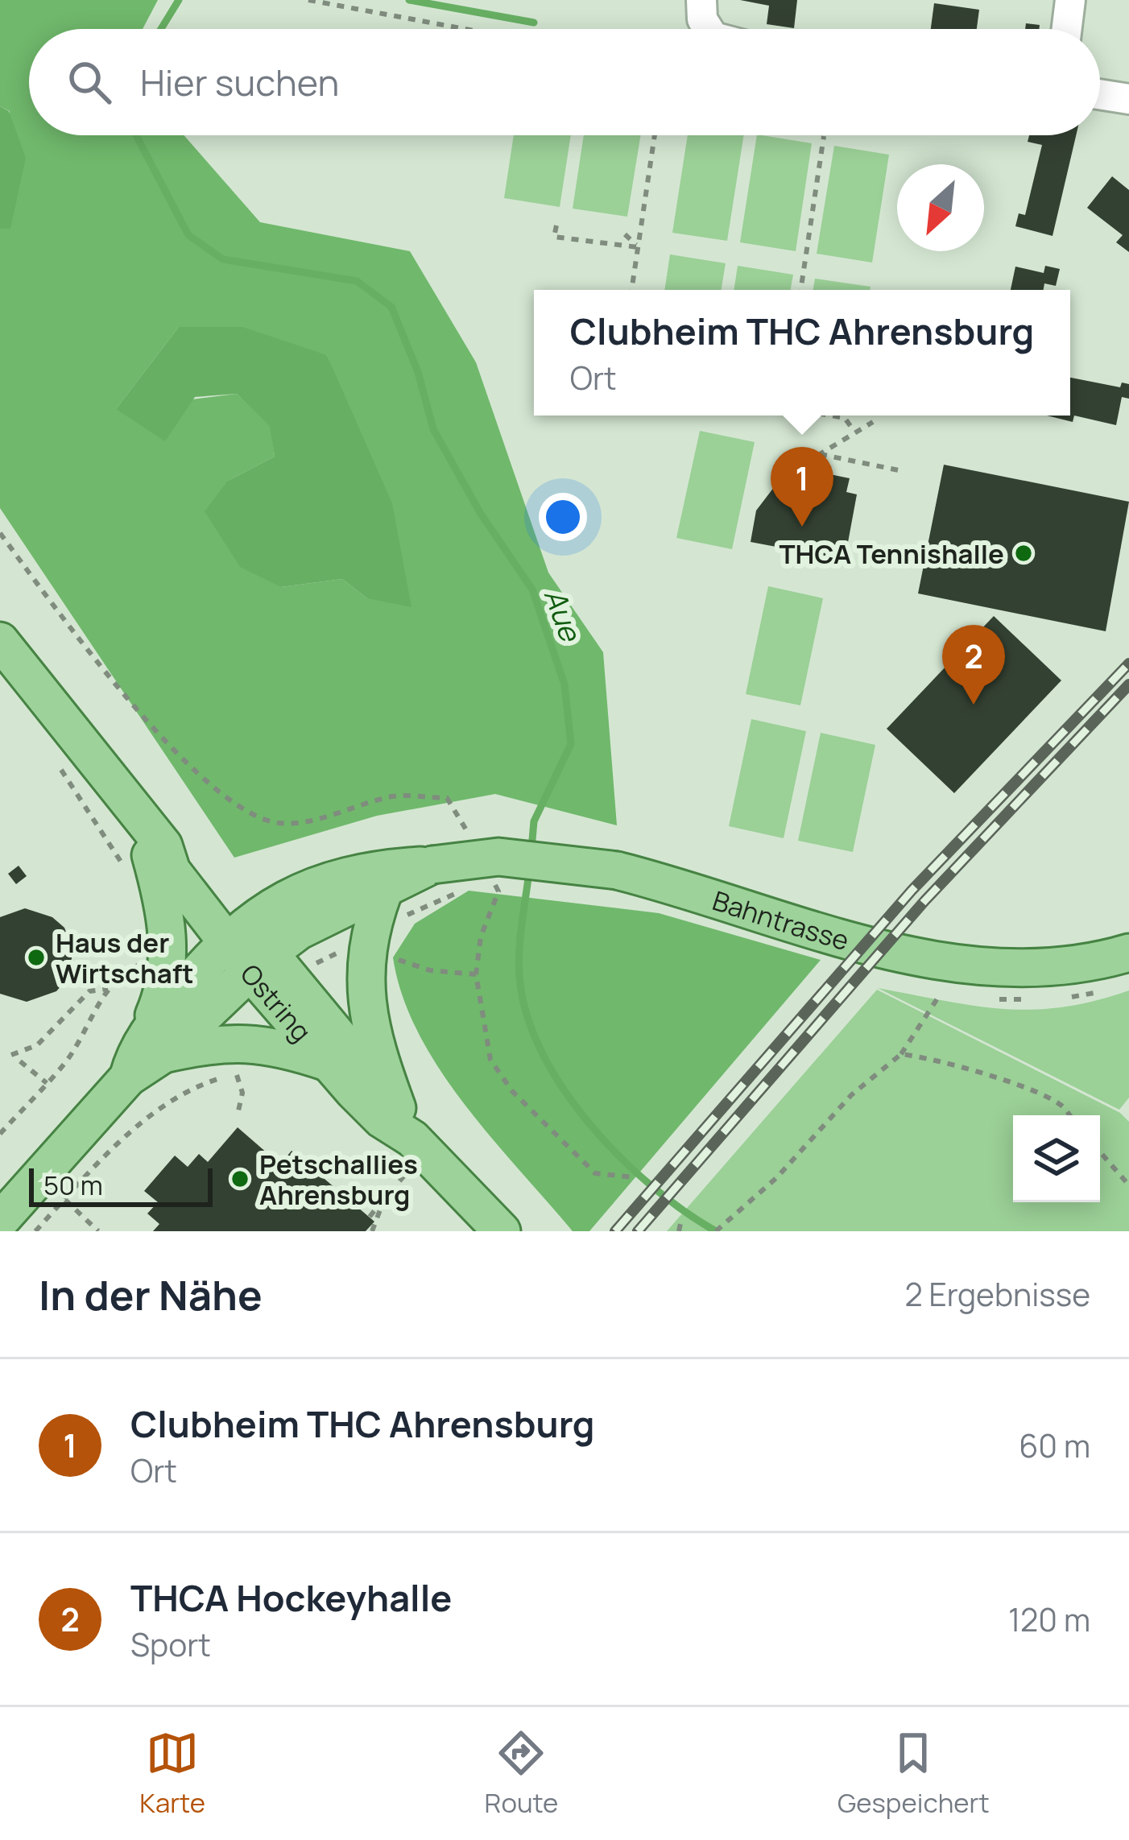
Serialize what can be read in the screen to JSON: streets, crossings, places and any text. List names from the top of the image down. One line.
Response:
{"streets":{"main road":["Bahntrasse","Ostring"]},"crossings":[["Bahntrasse","Ostring"]],"water":["Aue"],"places":["THCA Tennishalle","Haus der Wirtschaft","Petschallies Ahrensburg"],"scale_bar":"50 m","north":"bottom left","page":{"search":"Hier suchen","popup":["Clubheim THC Ahrensburg","Ort"],"pins":["1","2"],"scale":"50 m","heading":["In der Nähe","2 Ergebnisse"],"list":[{"mark":"1","name":"Clubheim THC Ahrensburg","note":"Ort","value":"60 m"},{"mark":"2","name":"THCA Hockeyhalle","note":"Sport","value":"120 m"}],"nav":["Karte","Route","Gespeichert"]}}
